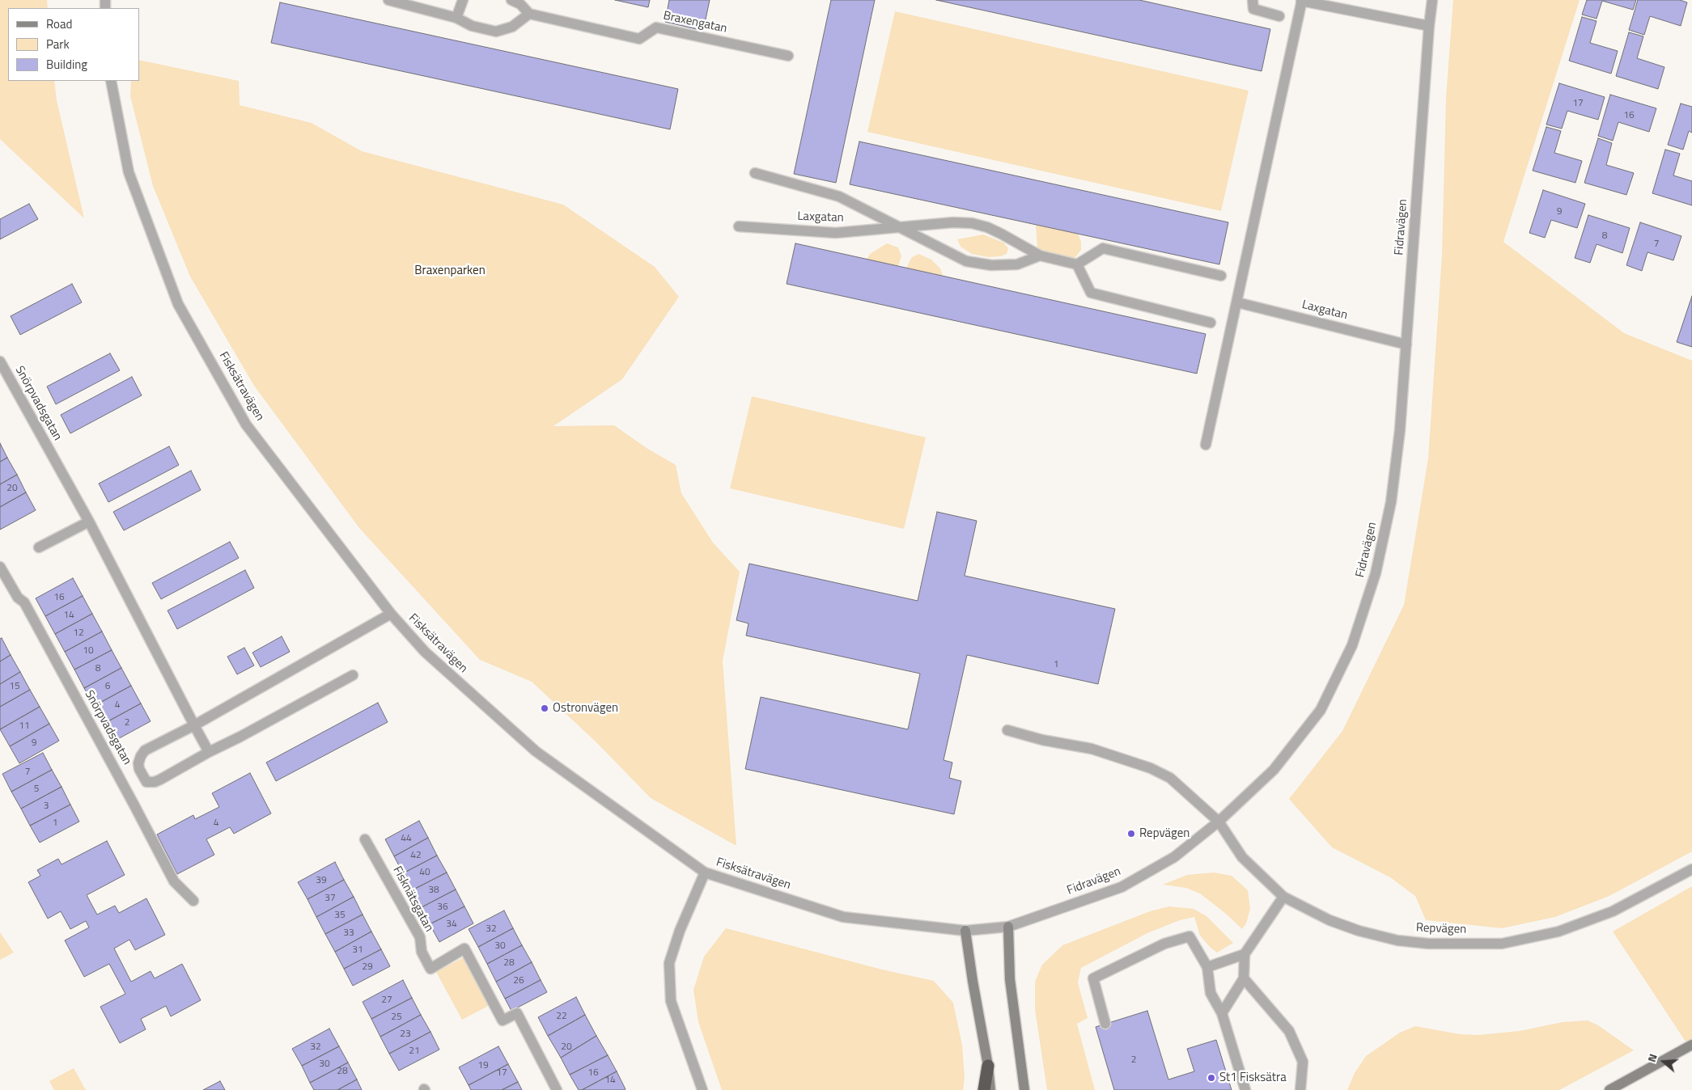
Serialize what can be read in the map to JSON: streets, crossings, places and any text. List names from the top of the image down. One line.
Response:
{"streets":{"street":["Braxengatan","Laxgatan","Fidravägen","Fisksätravägen","Snörpvadsgatan","Fisknätsgatan","Repvägen"]},"crossings":[["Laxgatan","Fidravägen"],["Fidravägen","Fisksätravägen"],["Fidravägen","Repvägen"]],"parks":["Braxenparken"],"places":["Ostronvägen","Repvägen","St1 Fisksätra"],"house_numbers":["17","16","9","8","7","20","16","14","12","10","1","8","15","6","4","2","11","9","7","5","3","1","4","44","42","40","39","38","37","36","35","34","32","33","30","31","28","29","26","27","22","25","23","32","20","21","2","30","19","28","17","16","14"],"legend":["Road","Park","Building"],"north":"left"}
